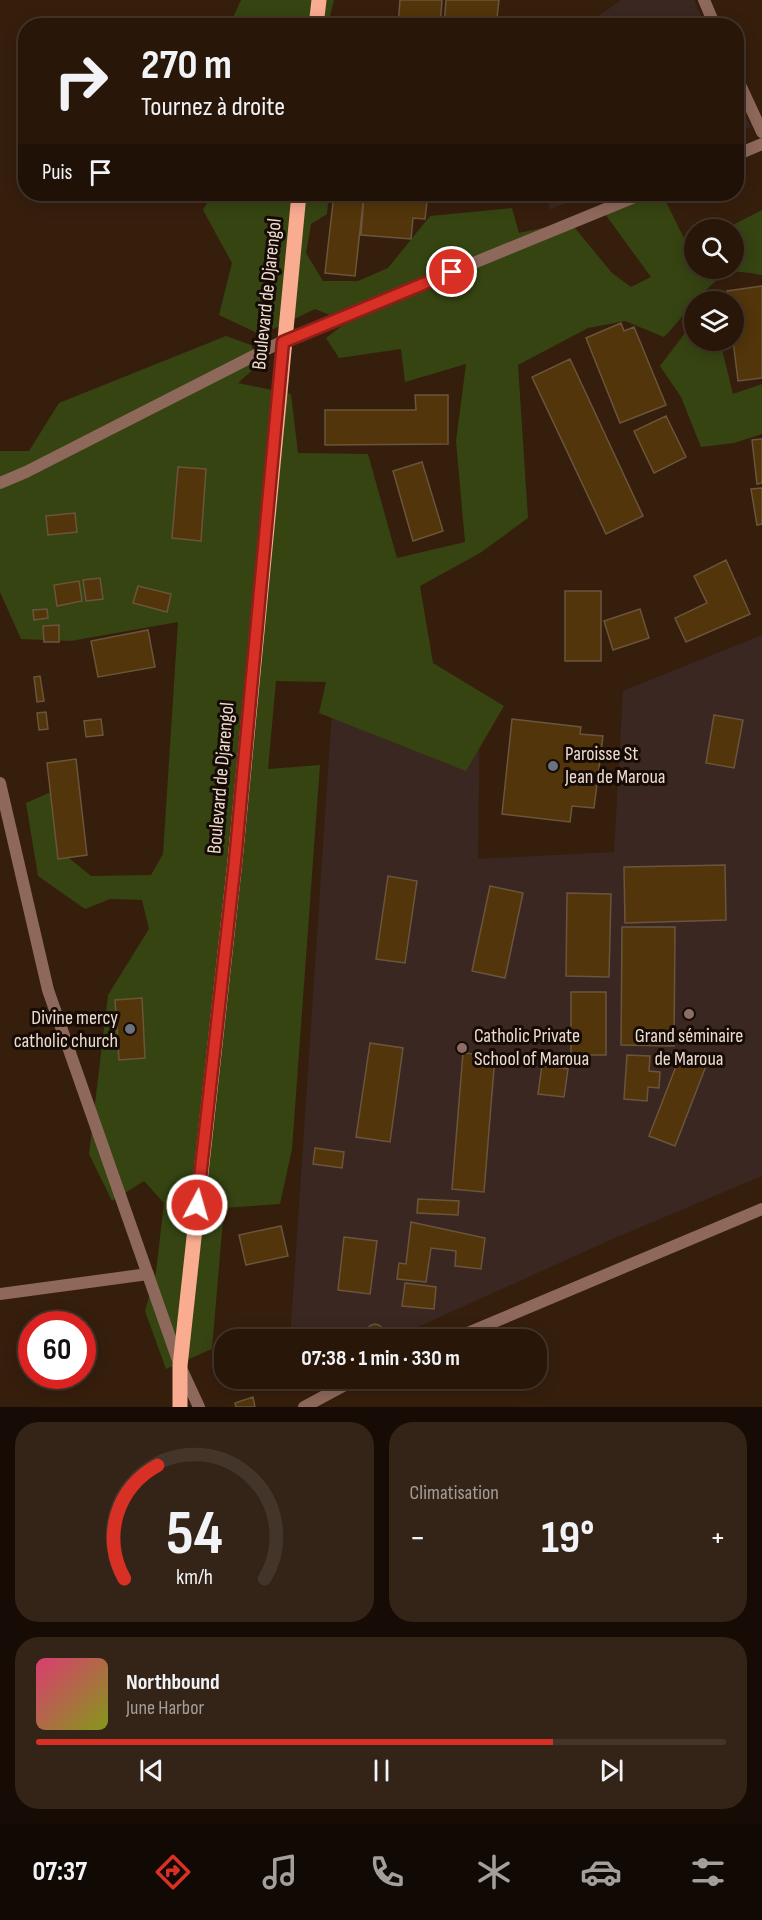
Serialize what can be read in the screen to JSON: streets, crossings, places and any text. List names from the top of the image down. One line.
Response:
{"streets":{"main road":["Boulevard de Djarengol"]},"places":["Paroisse St Jean de Maroua","Grand séminaire de Maroua","Divine mercy catholic church","Catholic Private School of Maroua"],"page":{"turn":["270 m","Tournez à droite"],"then":"Puis","limit":"60","trip":"07:38 · 1 min · 330 m","tile":"Climatisation","heat":["−","19°","+"],"song":["Northbound","June Harbor"],"tabs":"07:37","gauge":["54","km/h"]}}
